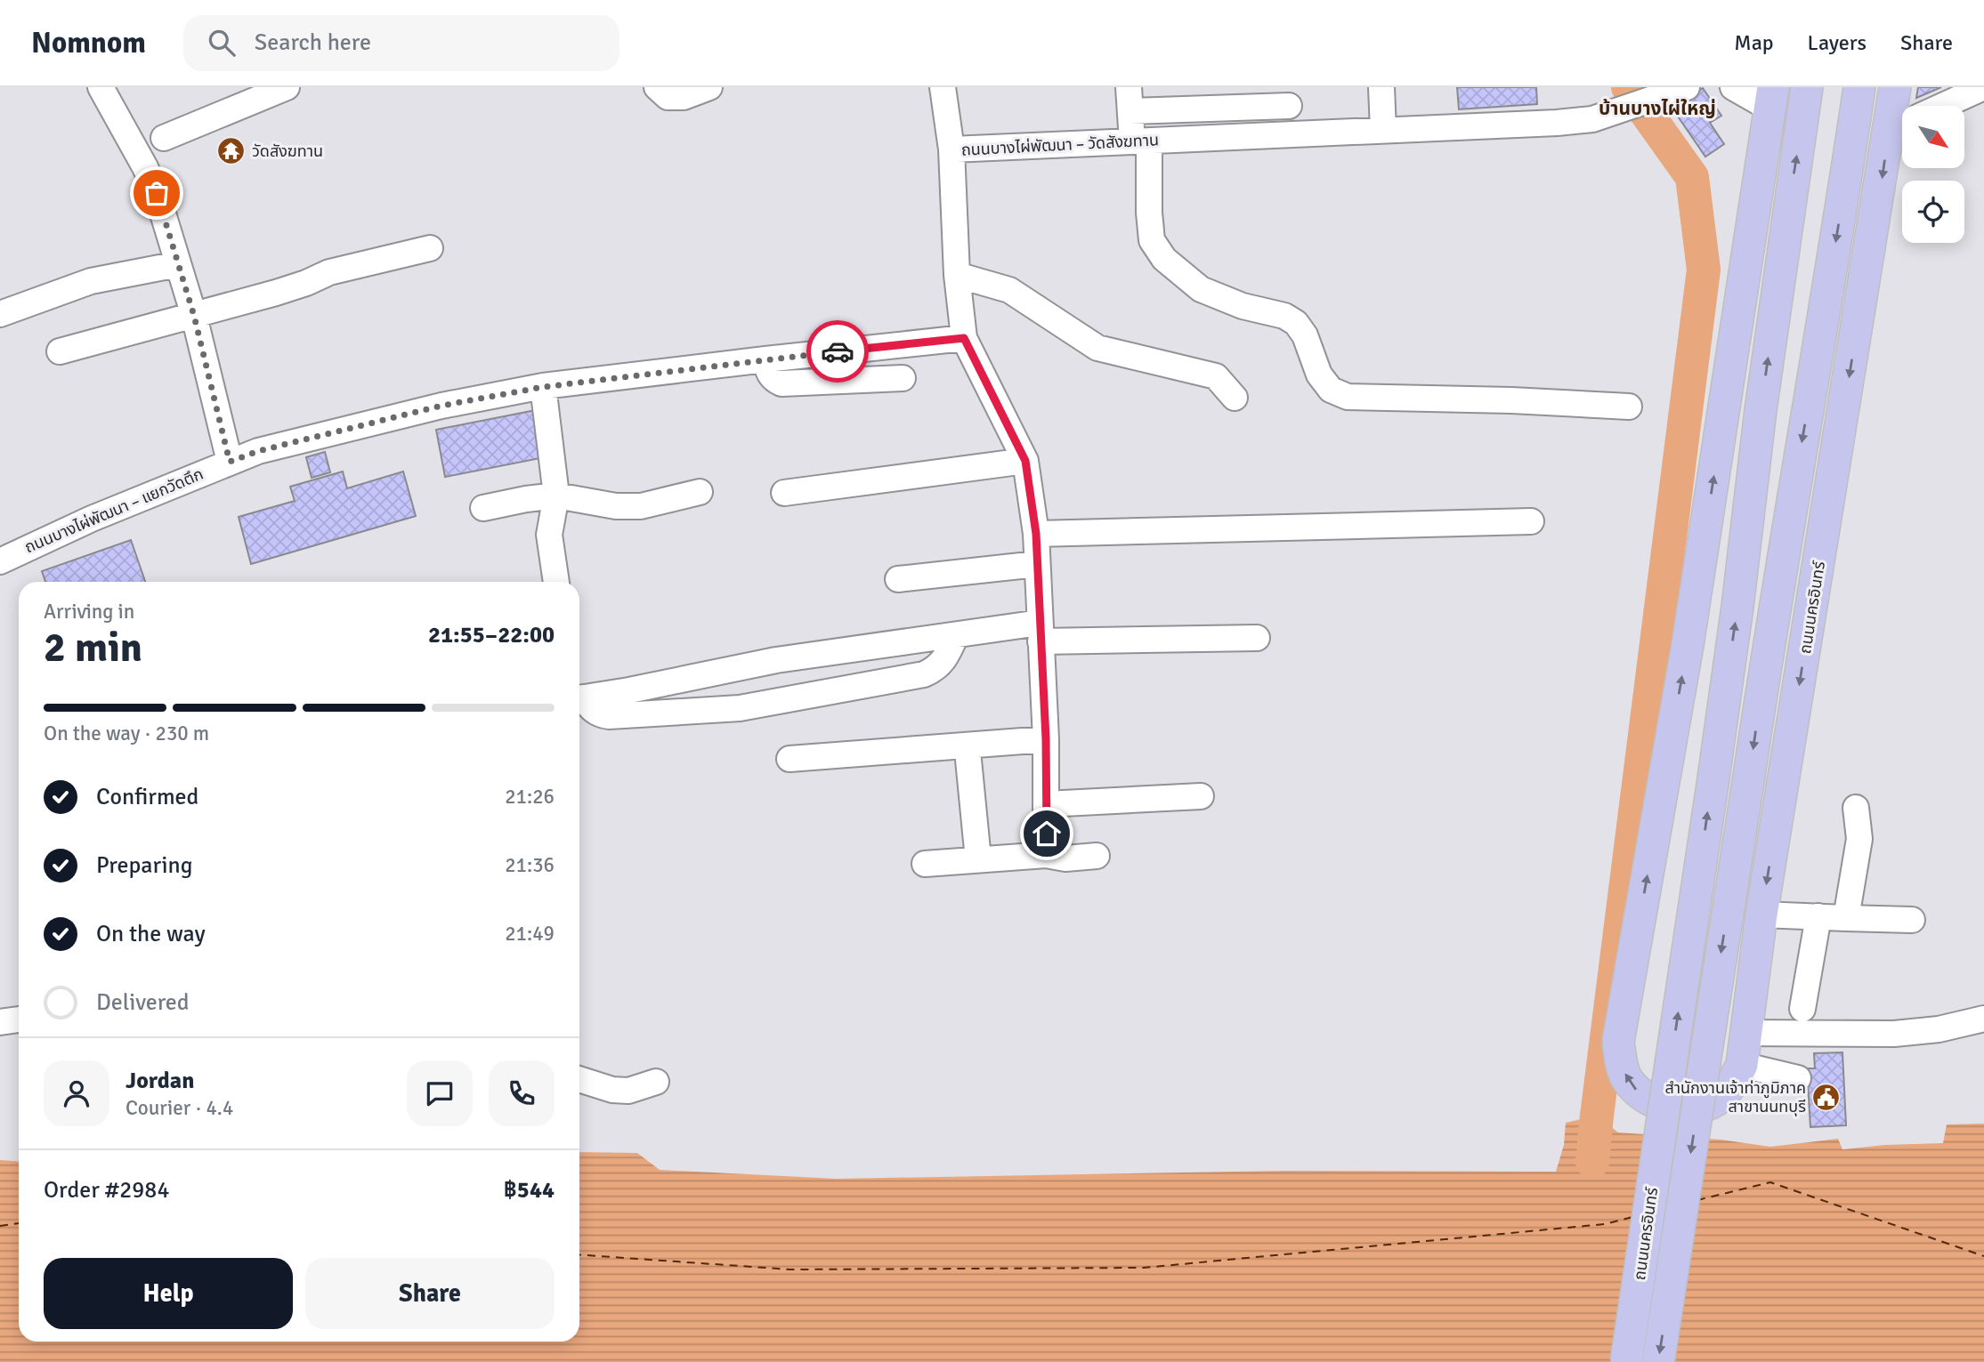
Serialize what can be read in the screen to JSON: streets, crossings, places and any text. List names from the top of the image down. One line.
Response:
{"streets":{"main road":["ถนนนครอินทร์"],"street":["ถนนบางไผ่พัฒนา – วัดสังฆทาน","ถนนบางไผ่พัฒนา – แยกวัดตึก"]},"districts":["บ้านบางไผ่ใหญ่"],"places":{"temple":["วัดสังฆทาน"],"public building":["สำนักงานเจ้าท่าภูมิภาค สาขานนทบุรี"]},"north":"bottom right","page":{"header":"Nomnom","search":"Search here","nav":["Map","Layers","Share"],"heading":["2 min","Arriving in","21:55–22:00"],"panel":["Jordan","Courier · 4.4","Order #2984","฿544"],"bar":"On the way · 230 m","list":[["Confirmed","21:26"],["Preparing","21:36"],["On the way","21:49"],"Delivered"],"buttons":["Help","Share"]}}
